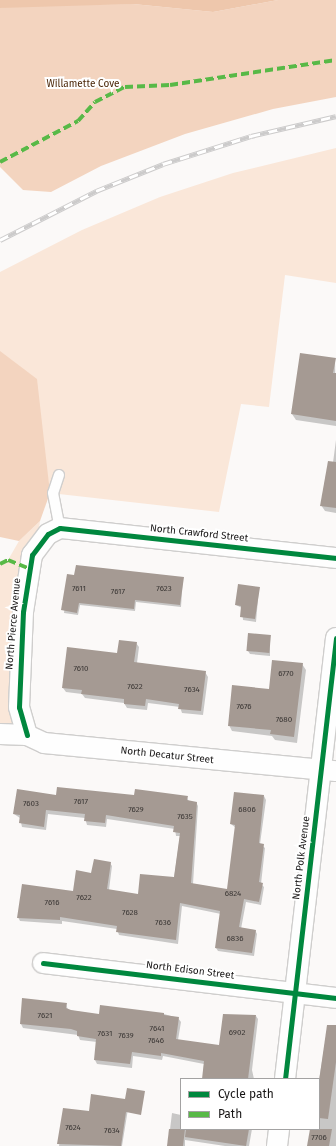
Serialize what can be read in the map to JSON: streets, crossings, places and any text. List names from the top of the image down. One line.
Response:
{"streets":{"street":["North Crawford Street","North Pierce Avenue","North Decatur Street","North Polk Avenue","North Edison Street"]},"crossings":[["North Crawford Street","North Pierce Avenue"],["North Pierce Avenue","North Decatur Street"],["North Decatur Street","North Polk Avenue"],["North Polk Avenue","North Edison Street"]],"parks":["Willamette Cove"],"house_numbers":["7611","7623","7617","7610","6770","7622","7634","7676","7680","7617","7603","7629","6806","7635","6824","7622","7616","7628","7636","6836","7621","7641","6902","7631","7639","7646","7624","7634","7706"],"legend":["Cycle path","Path"]}
